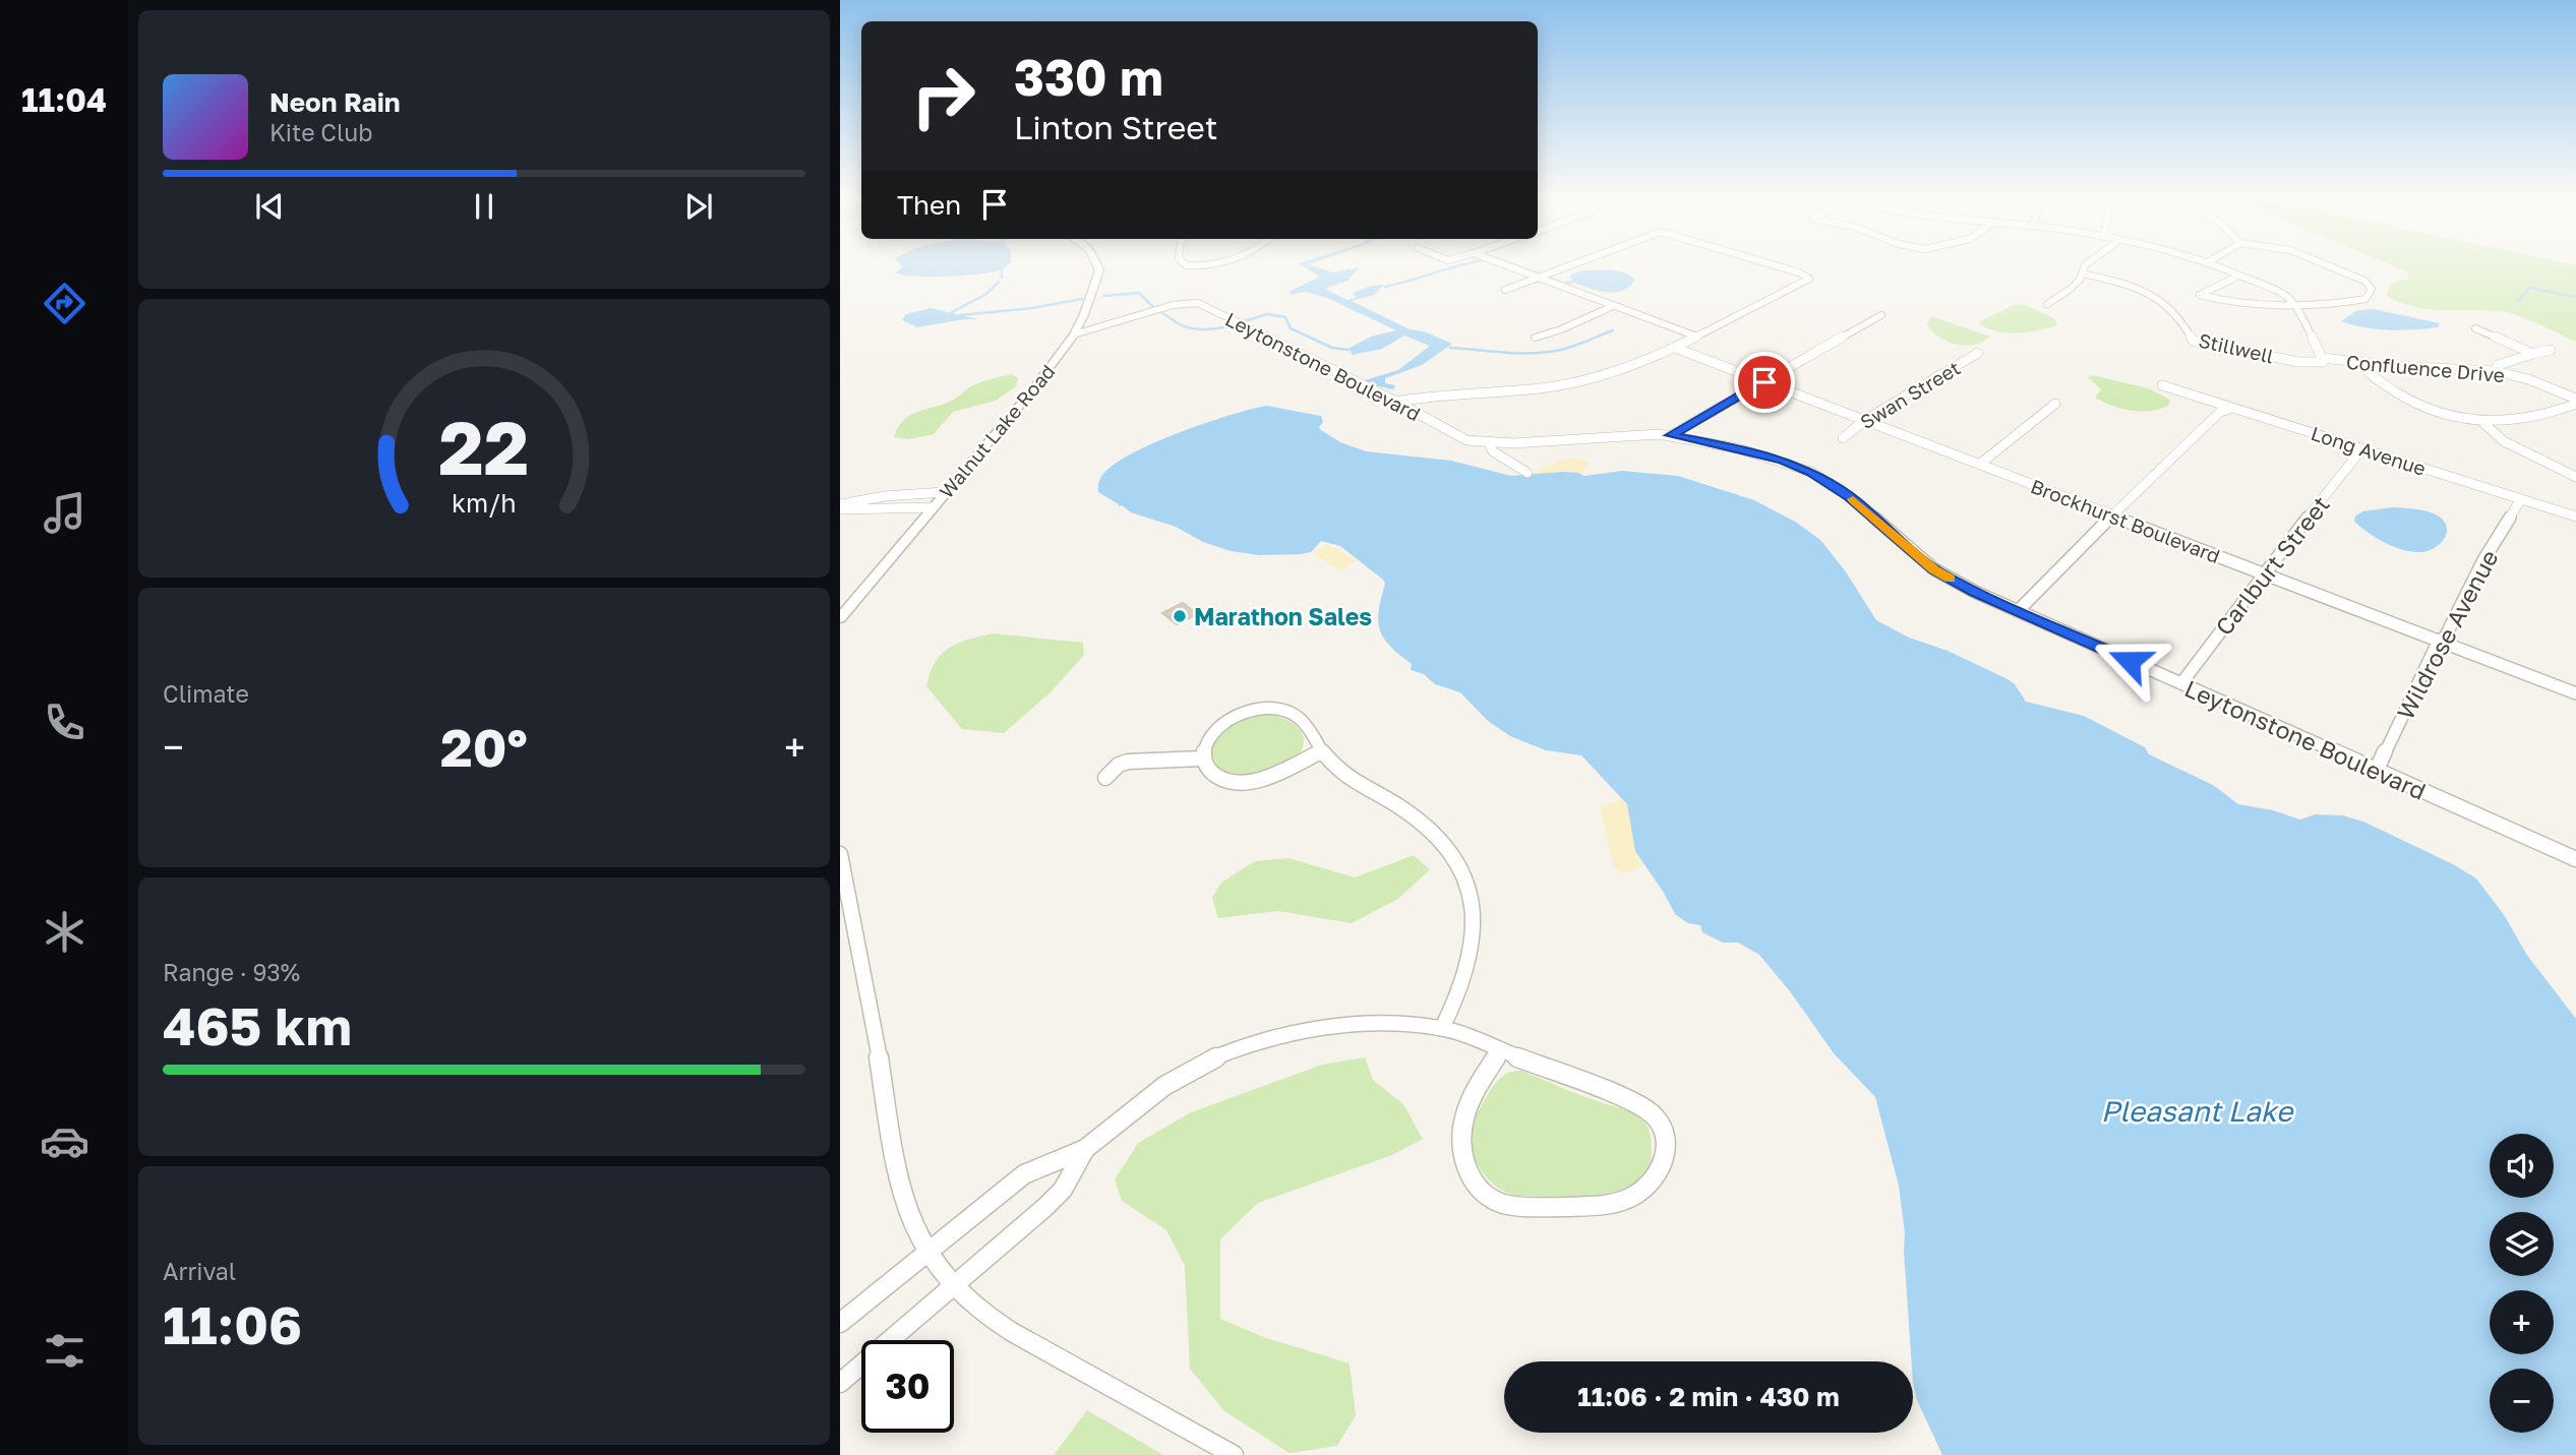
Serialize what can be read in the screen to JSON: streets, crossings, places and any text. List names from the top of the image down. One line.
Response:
{"streets":{"street":["Stillwell","Leytonstone Boulevard","Confluence Drive","Swan Street","Walnut Lake Road","Long Avenue","Brockhurst Boulevard","Carlburt Street","Wildrose Avenue"]},"crossings":[["Stillwell","Confluence Drive"],["Leytonstone Boulevard","Walnut Lake Road"],["Leytonstone Boulevard","Carlburt Street"],["Leytonstone Boulevard","Wildrose Avenue"],["Swan Street","Brockhurst Boulevard"],["Long Avenue","Carlburt Street"],["Long Avenue","Wildrose Avenue"],["Brockhurst Boulevard","Carlburt Street"],["Brockhurst Boulevard","Wildrose Avenue"]],"water":["Pleasant Lake"],"places":["Marathon Sales"],"page":{"tabs":"11:04","turn":["330 m","Linton Street"],"song":["Neon Rain","Kite Club"],"then":"Then","tile":["Climate",["Range · 93%","465 km"],["Arrival","11:06"]],"heat":["−","20°","+"],"map_buttons":["+","−"],"limit":"30","trip":"11:06 · 2 min · 430 m","gauge":["22","km/h"]}}
